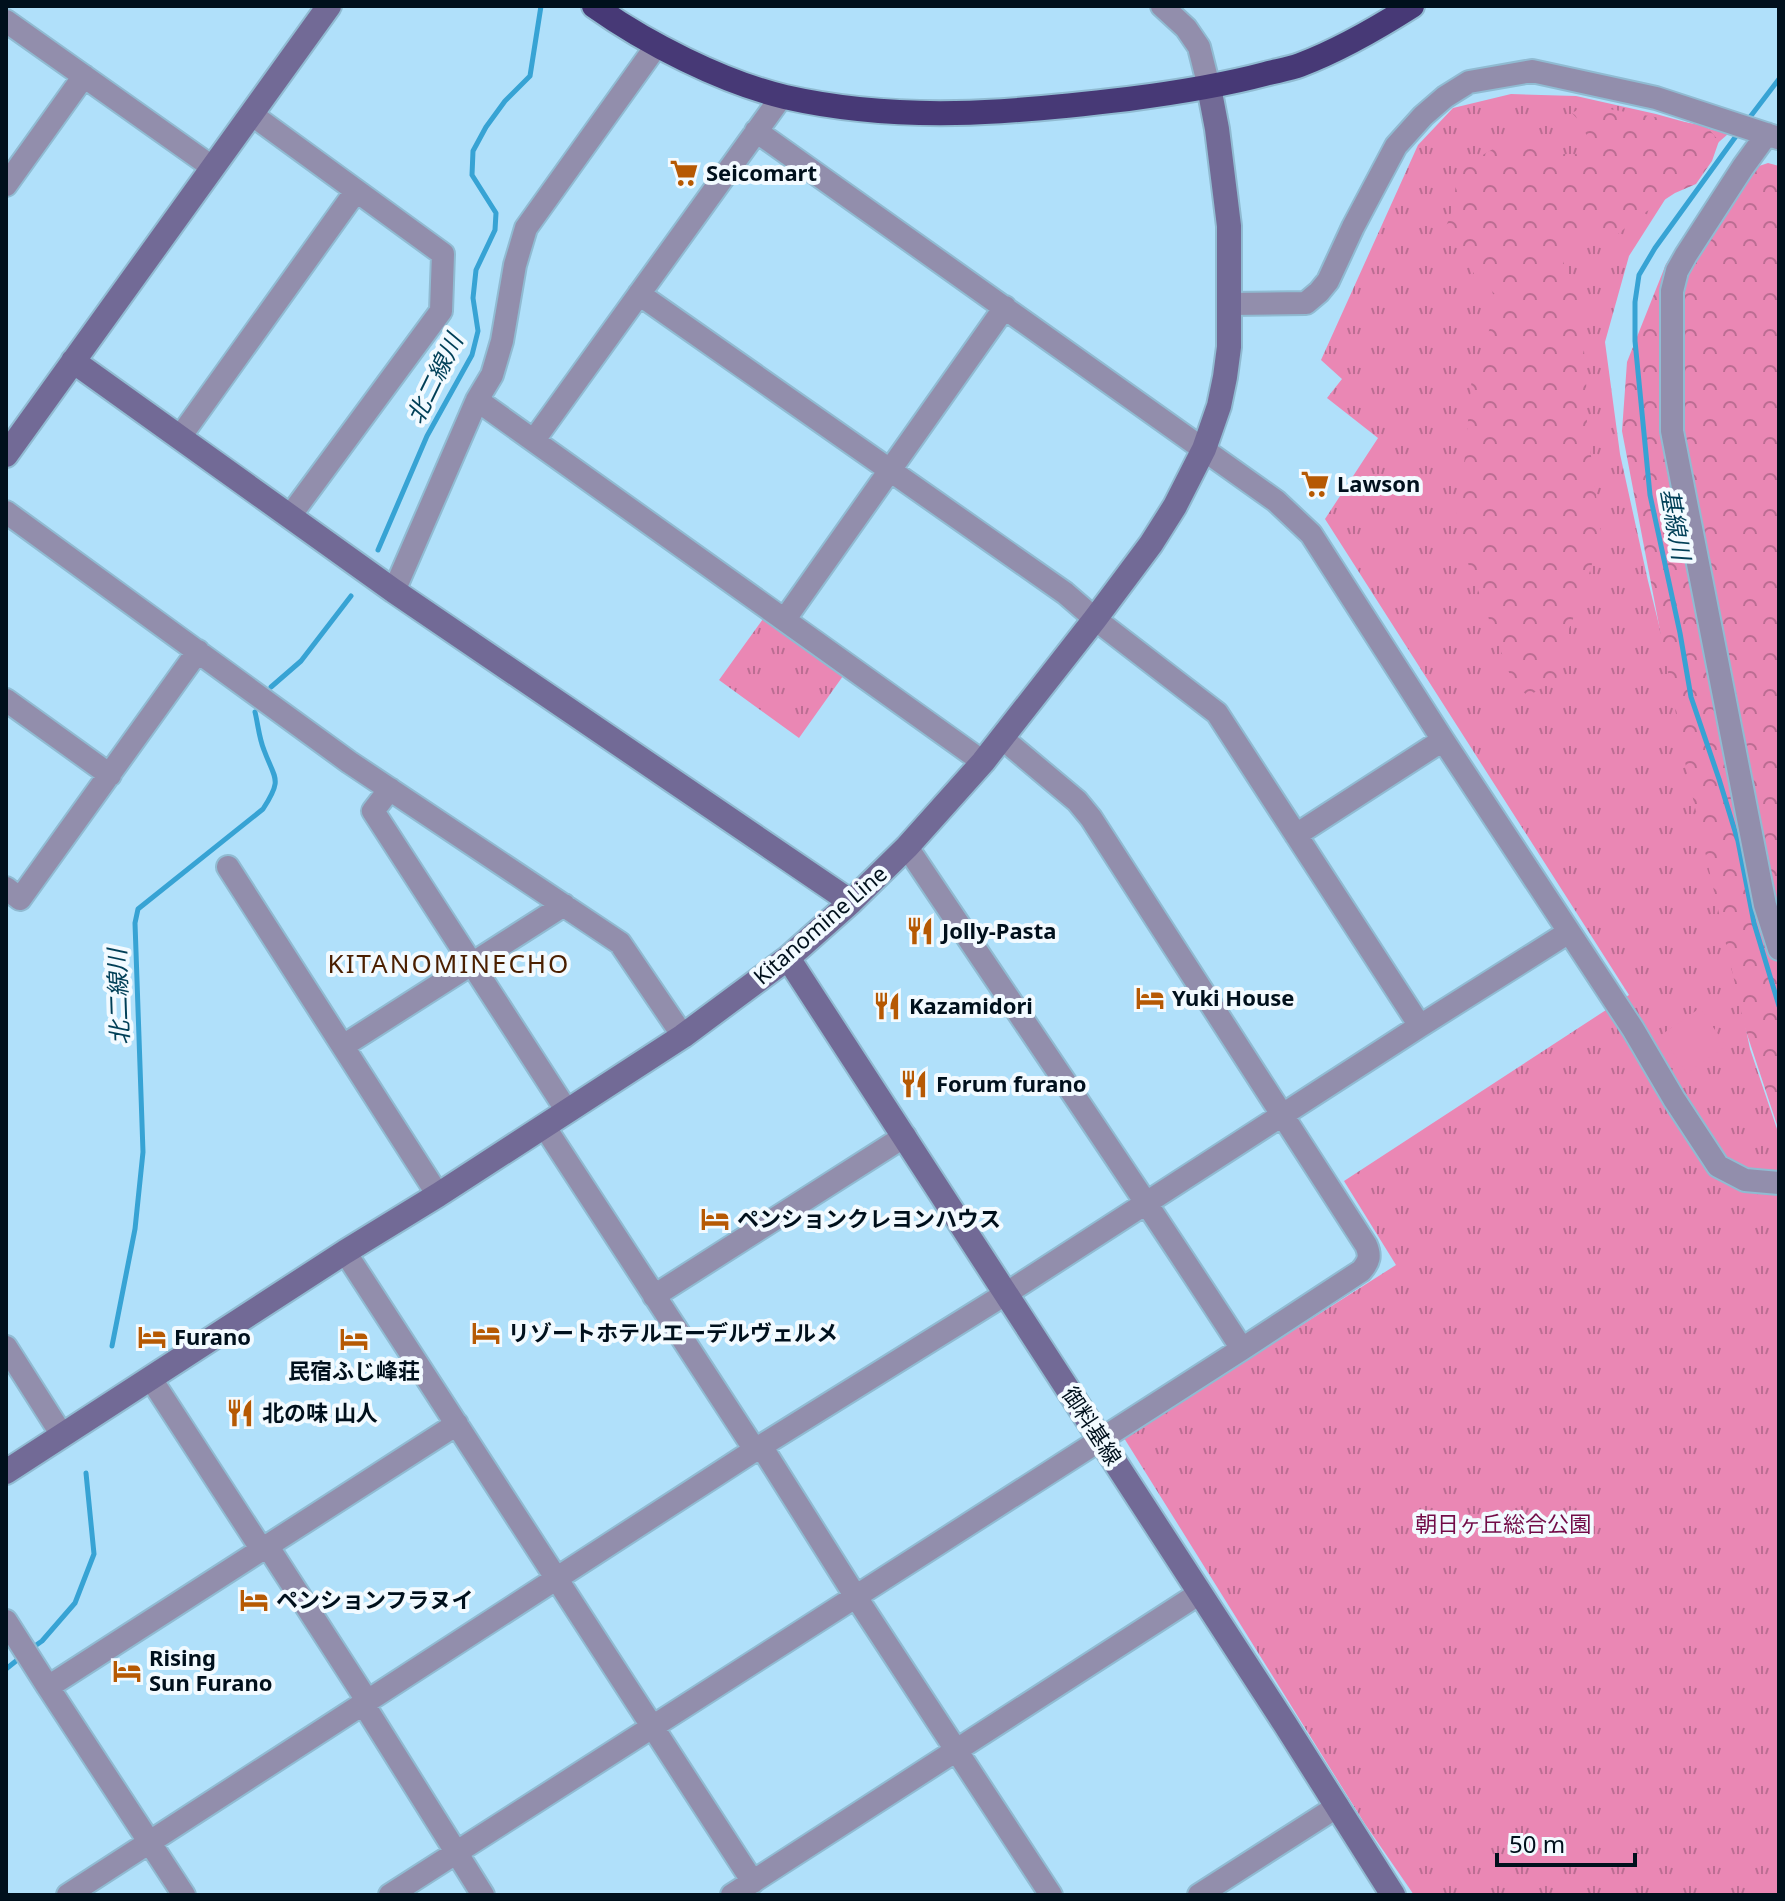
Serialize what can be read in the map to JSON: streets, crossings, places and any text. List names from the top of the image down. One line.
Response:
{"streets":{"street":["Kitanomine Line","御料基線"]},"crossings":[["Kitanomine Line","御料基線"]],"districts":["KITANOMINECHO"],"water":["北二線川","基線川"],"parks":["朝日ヶ丘総合公園"],"places":{"supermarket":["Seicomart","Lawson"],"restaurant":["Jolly-Pasta","Kazamidori","Forum furano","北の味 山人"],"hotel":["Yuki House","ペンションクレヨンハウス","リゾートホテルエーデルヴェルメ","Furano","民宿ふじ峰荘","ペンションフラヌイ","Rising Sun Furano"]},"scale_bar":"50 m"}
